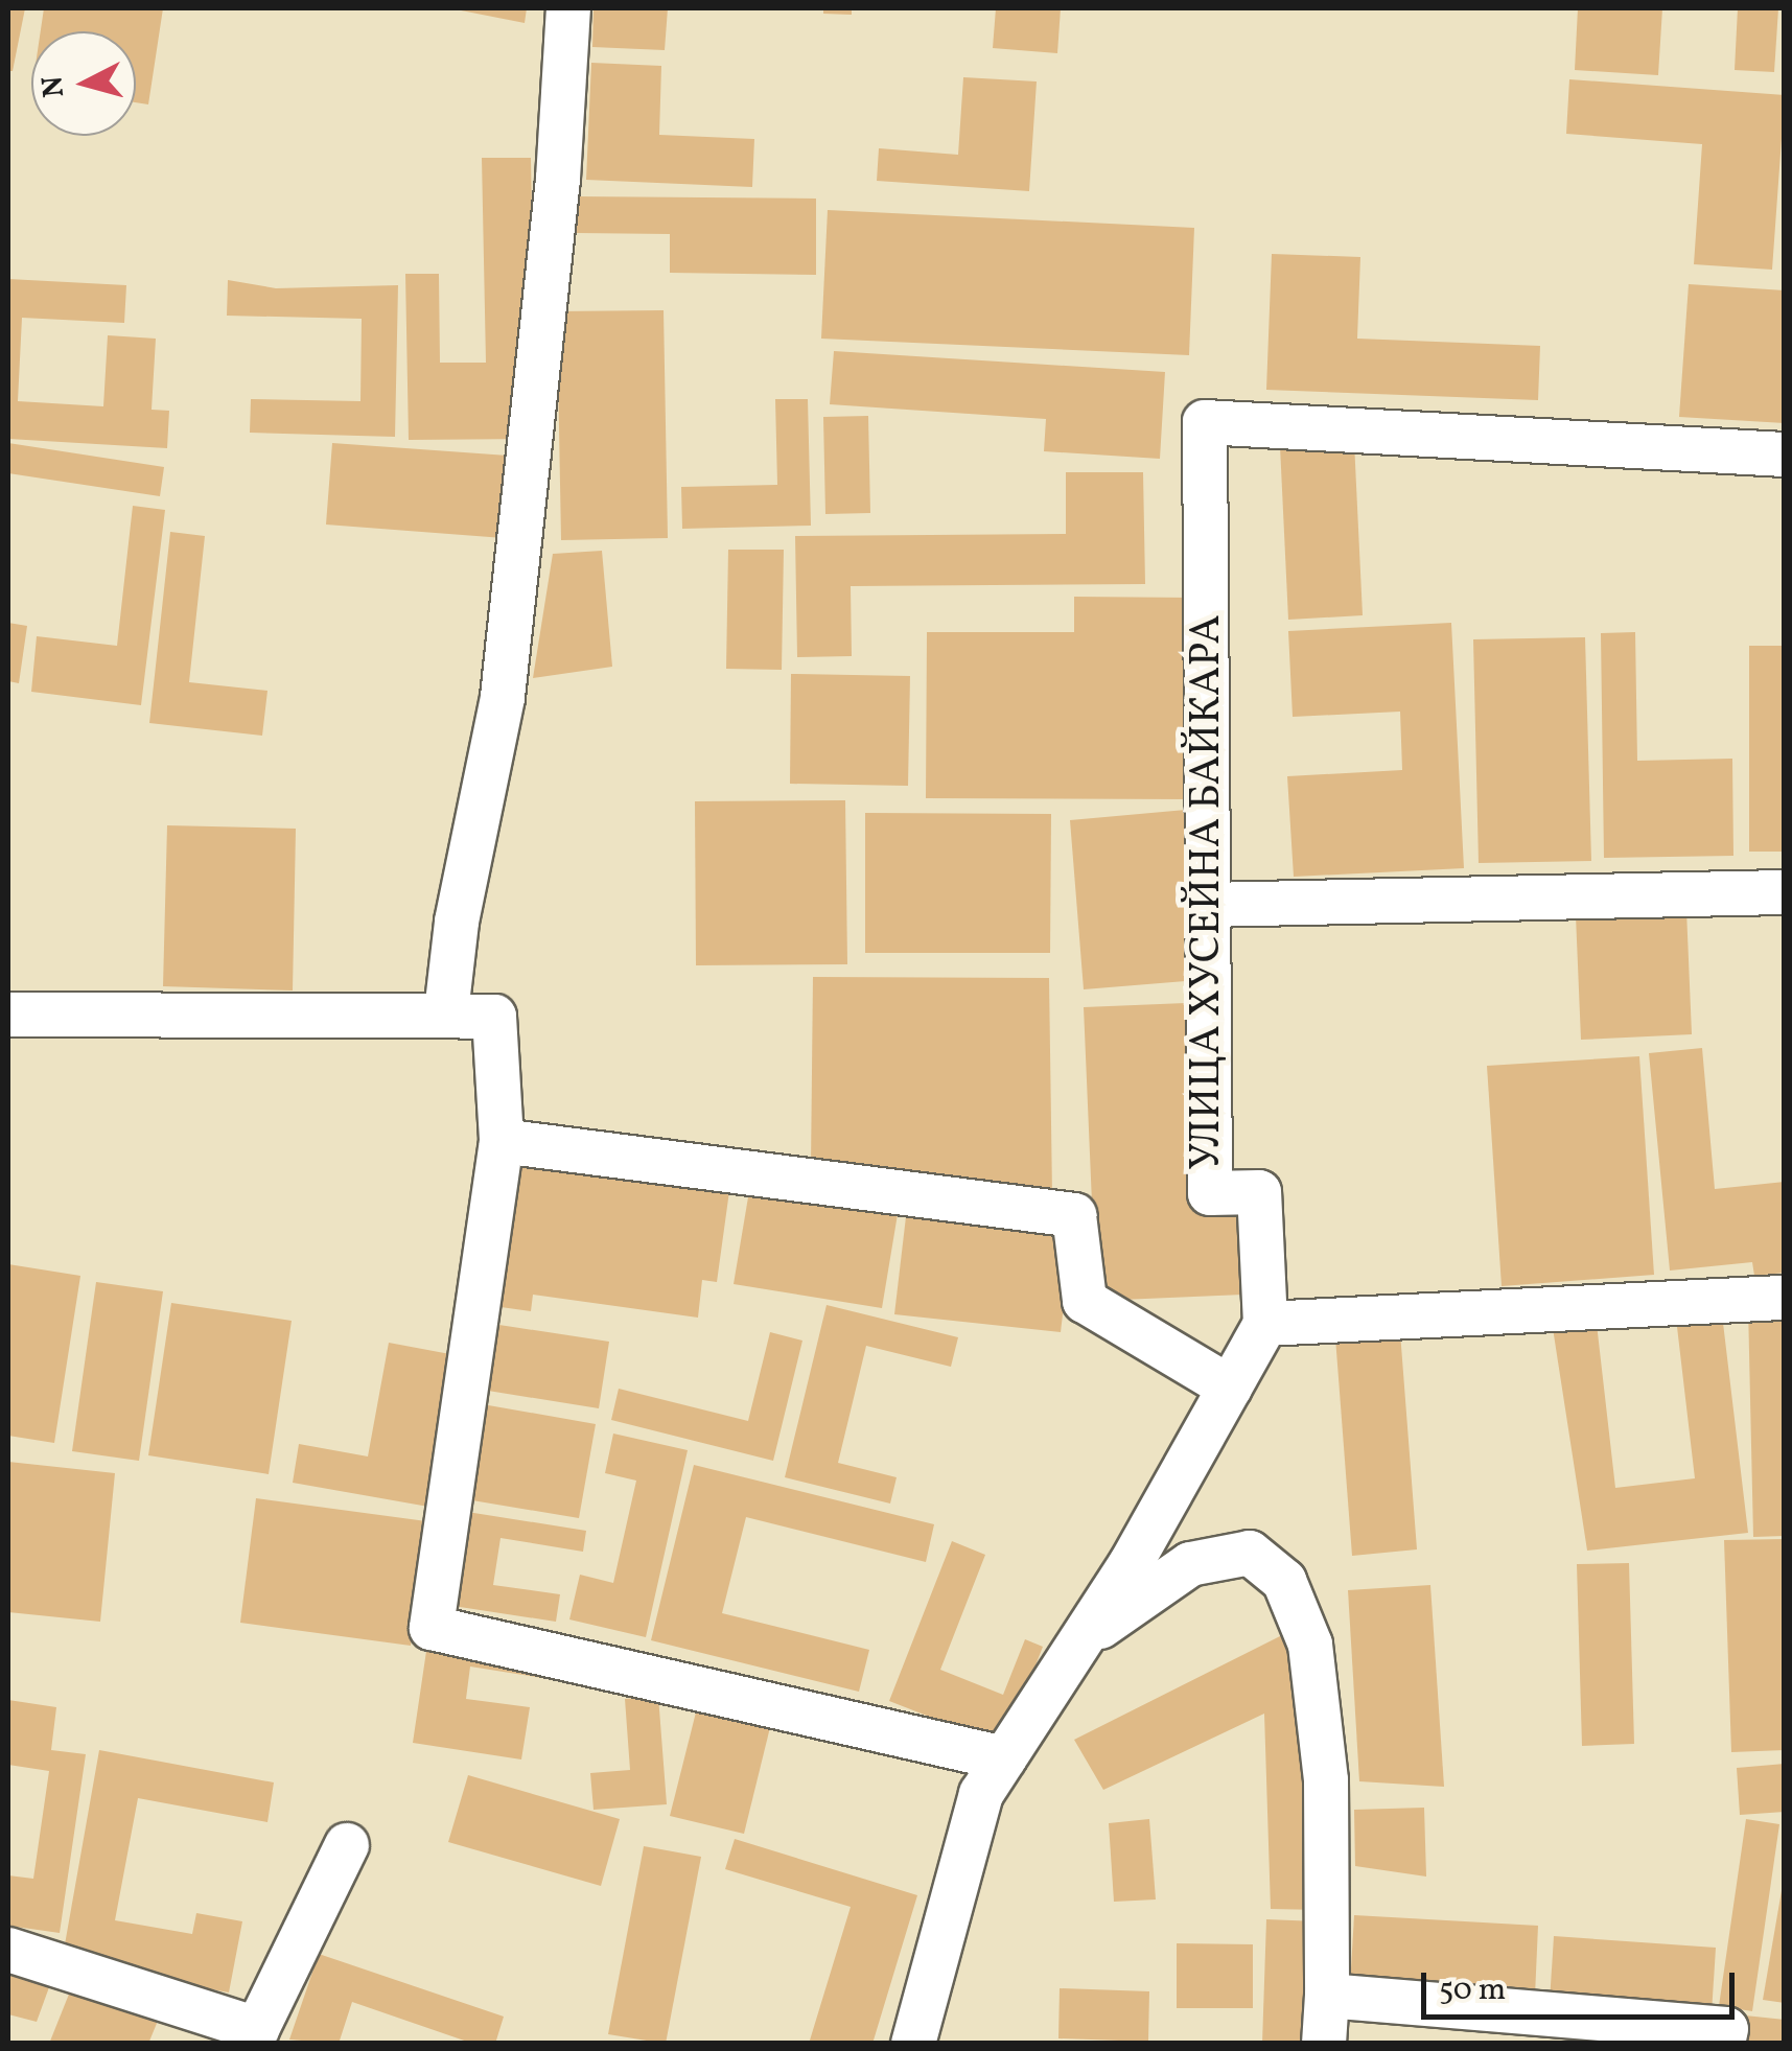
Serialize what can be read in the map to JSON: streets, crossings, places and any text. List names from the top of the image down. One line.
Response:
{"streets":{"street":["УЛИЦА ХУСЕЙНА БАЙКАРА"]},"scale_bar":"50 m","north":"left"}
